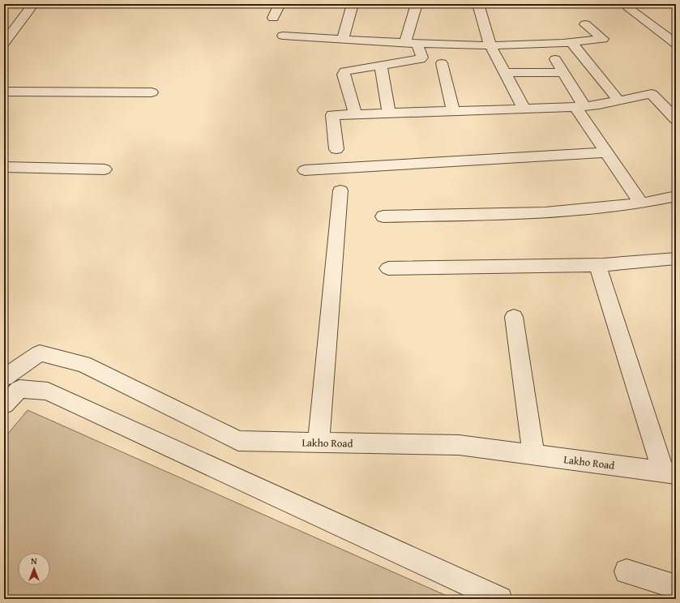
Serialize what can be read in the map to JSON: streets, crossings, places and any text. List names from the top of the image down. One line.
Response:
{"streets":{"street":["Lakho Road"]},"north":"top"}
